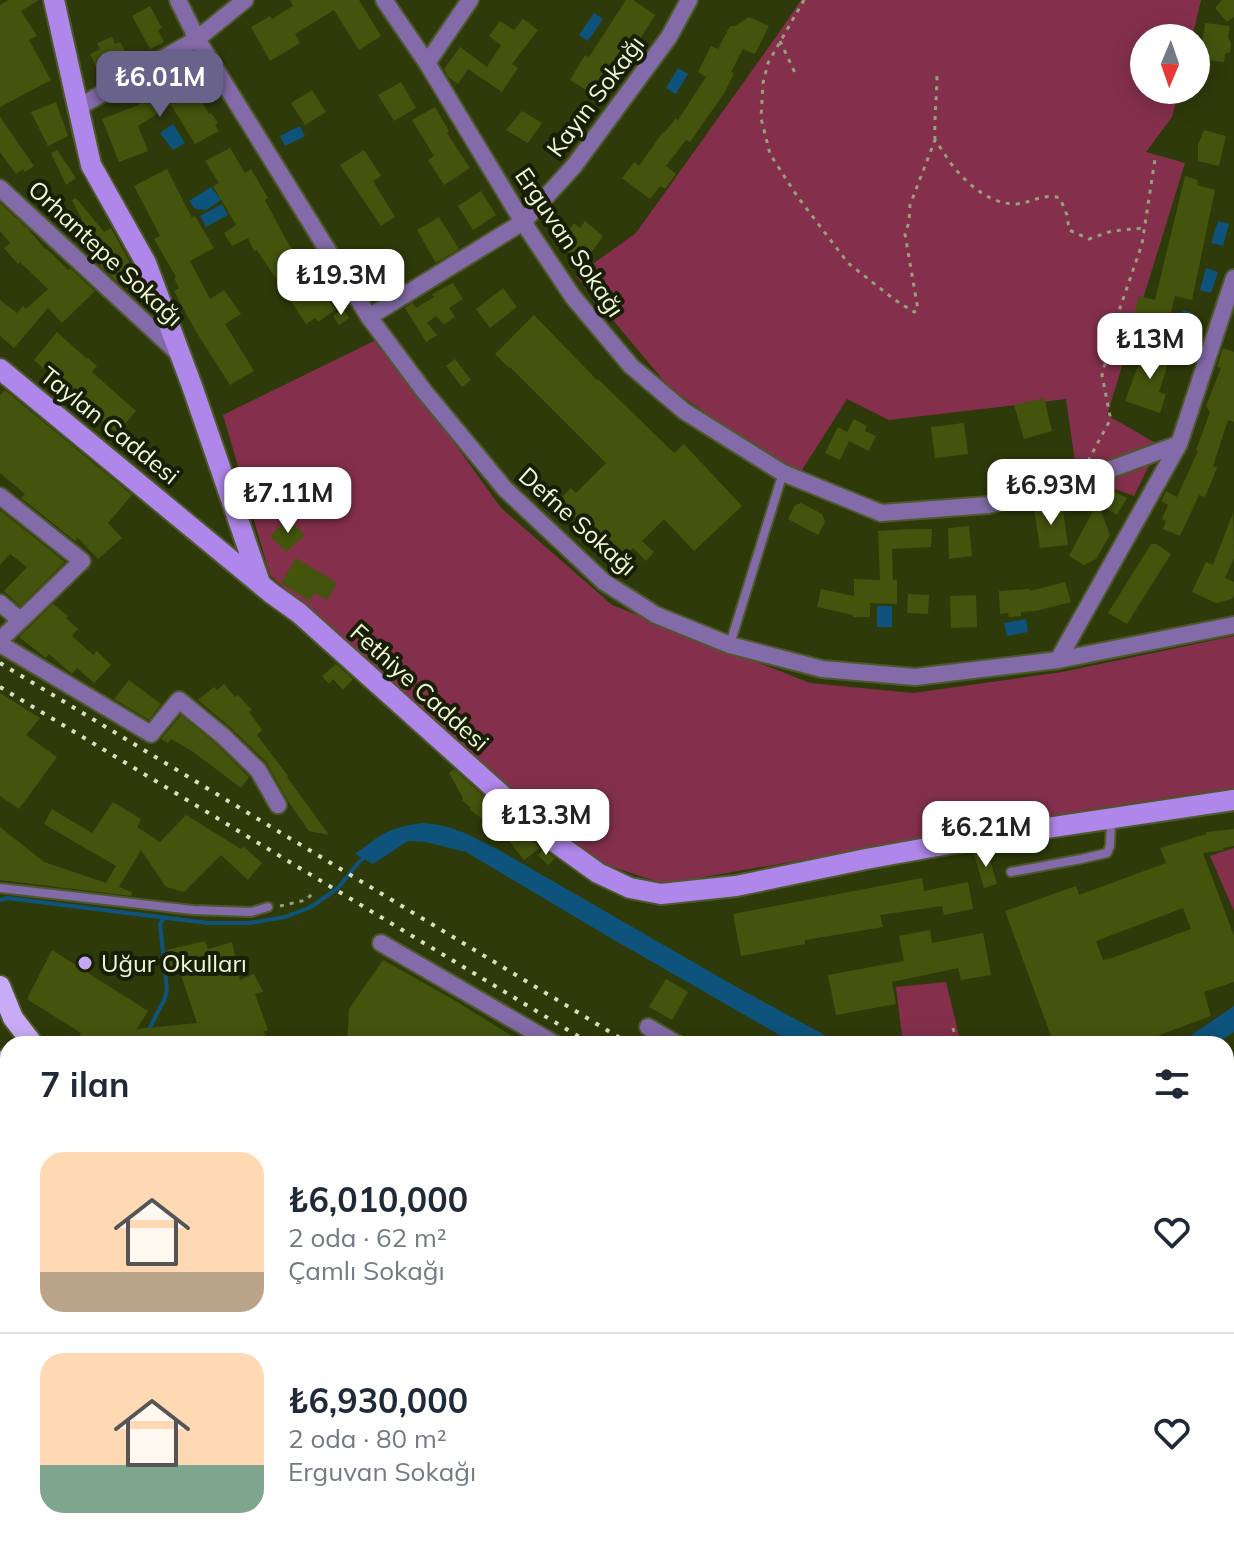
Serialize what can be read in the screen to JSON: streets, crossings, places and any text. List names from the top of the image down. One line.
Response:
{"streets":{"street":["Kayın Sokağı","Erguvan Sokağı","Orhantepe Sokağı","Taylan Caddesi","Defne Sokağı","Fethiye Caddesi"]},"crossings":[["Kayın Sokağı","Erguvan Sokağı"],["Kayın Sokağı","Defne Sokağı"],["Taylan Caddesi","Fethiye Caddesi"]],"places":["Uğur Okulları"],"north":"bottom","page":{"price":["₺6.01M","₺19.3M","₺13M","₺6.93M","₺7.11M","₺13.3M","₺6.21M"],"heading":"7 ilan","list":[{"name":"₺6,010,000","note":"2 oda · 62 m² · Çamlı Sokağı"},{"name":"₺6,930,000","note":"2 oda · 80 m² · Erguvan Sokağı"}]}}
